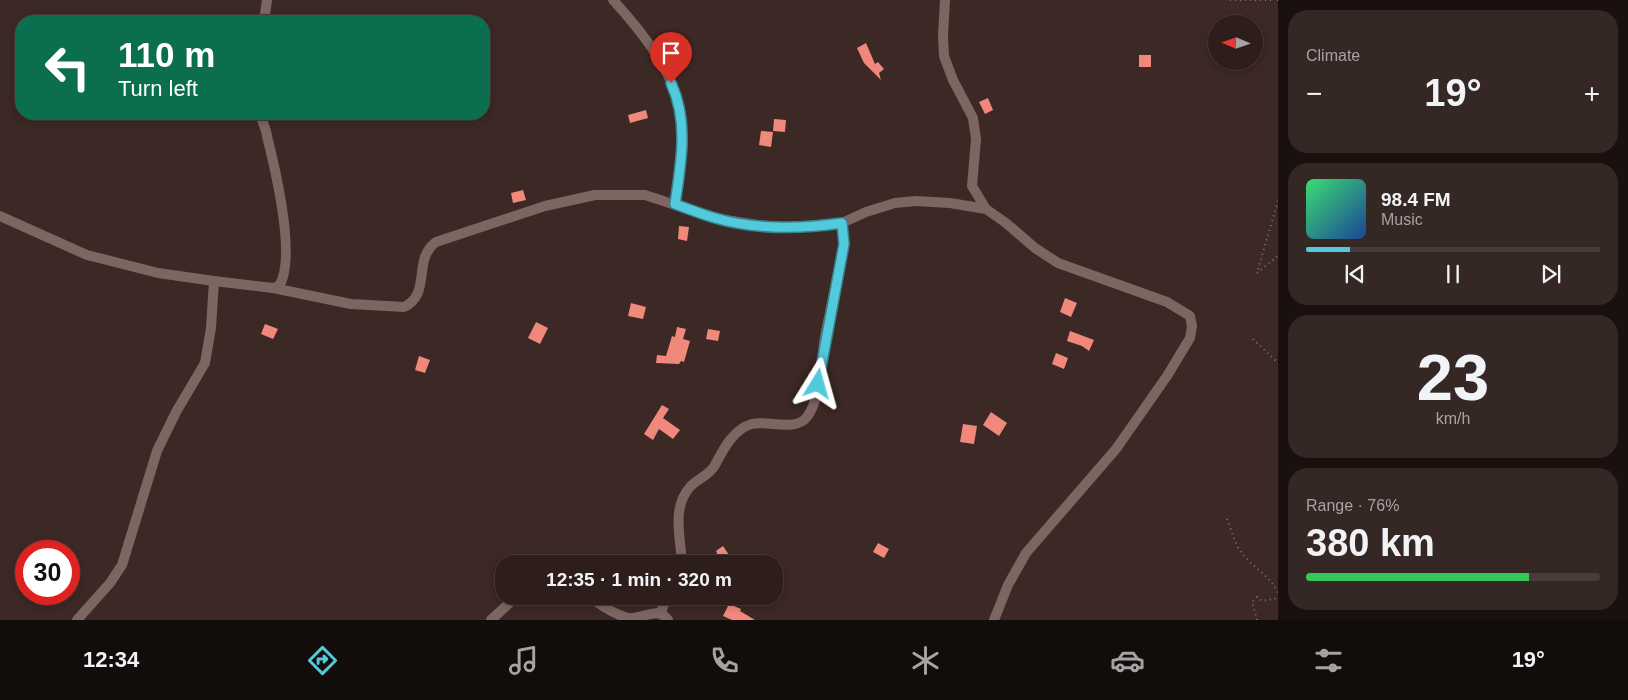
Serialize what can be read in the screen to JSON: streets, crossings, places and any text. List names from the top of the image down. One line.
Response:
{"north":"left","page":{"tile":["Climate",["23","km/h"],["Range · 76%","380 km"]],"turn":["110 m","Turn left"],"heat":["−","19°","+"],"song":["98.4 FM","Music"],"limit":"30","trip":"12:35 · 1 min · 320 m","tabs":["12:34","19°"]}}
